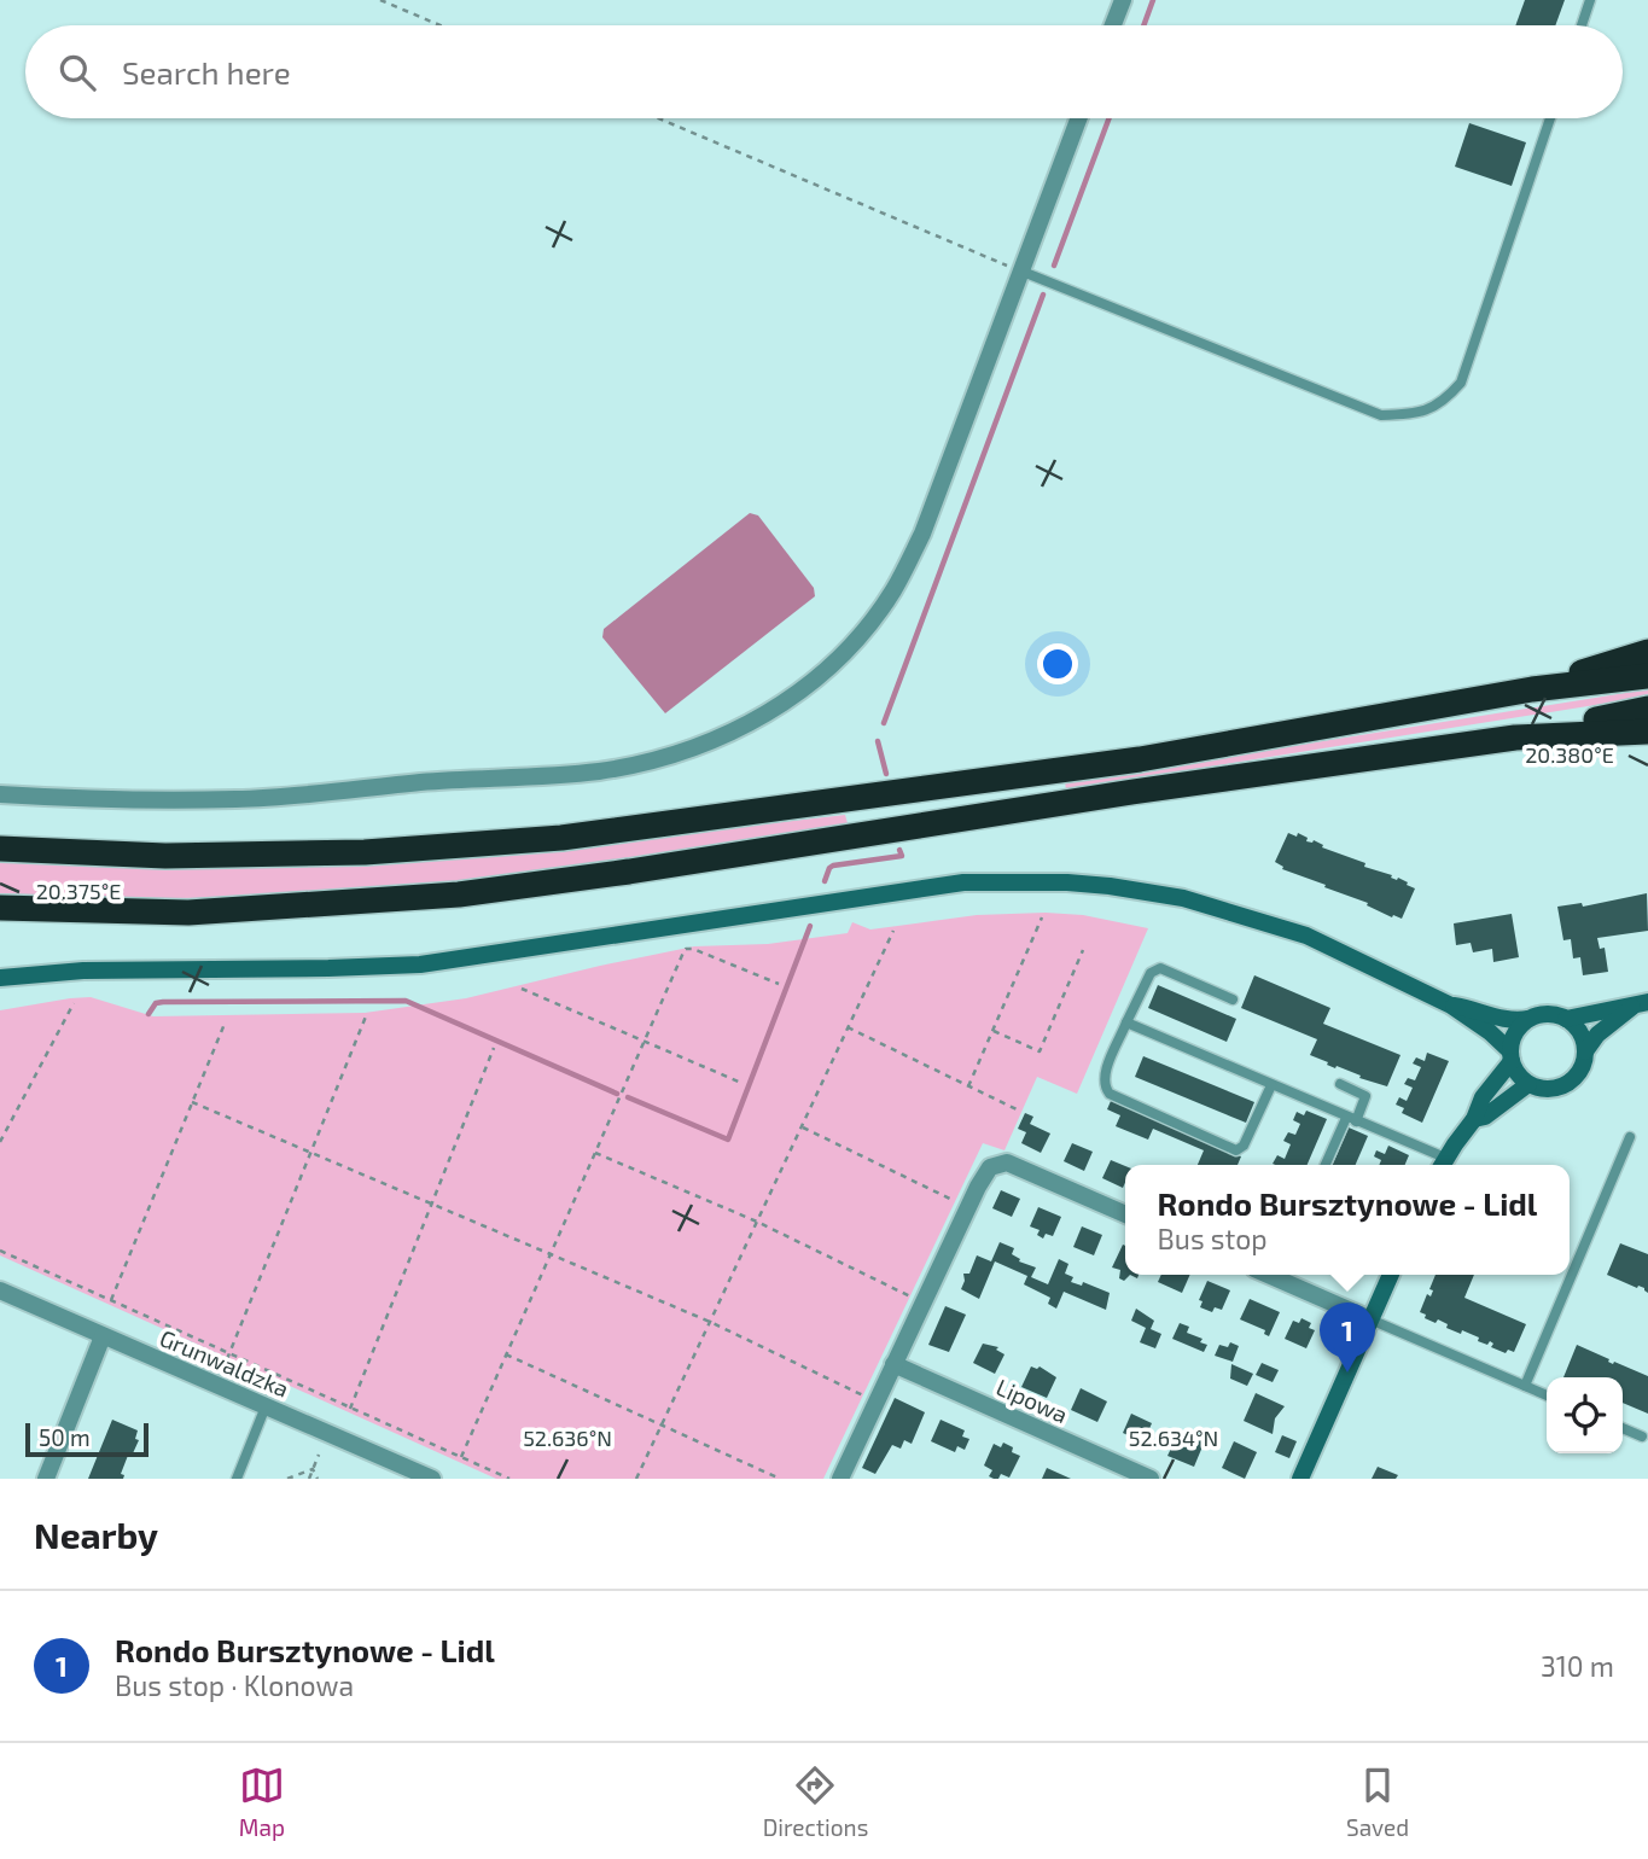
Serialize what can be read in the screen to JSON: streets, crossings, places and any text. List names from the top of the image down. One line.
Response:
{"streets":{"street":["Grunwaldzka","Lipowa"]},"scale_bar":"50 m","page":{"search":"Search here","popup":["Rondo Bursztynowe - Lidl","Bus stop"],"pins":"1","scale":"50 m","heading":"Nearby","list":[{"mark":"1","name":"Rondo Bursztynowe - Lidl","note":"Bus stop · Klonowa","value":"310 m"}],"nav":["Map","Directions","Saved"]},"coordinates":["20.380°E","20.375°E","52.636°N","52.634°N"]}
